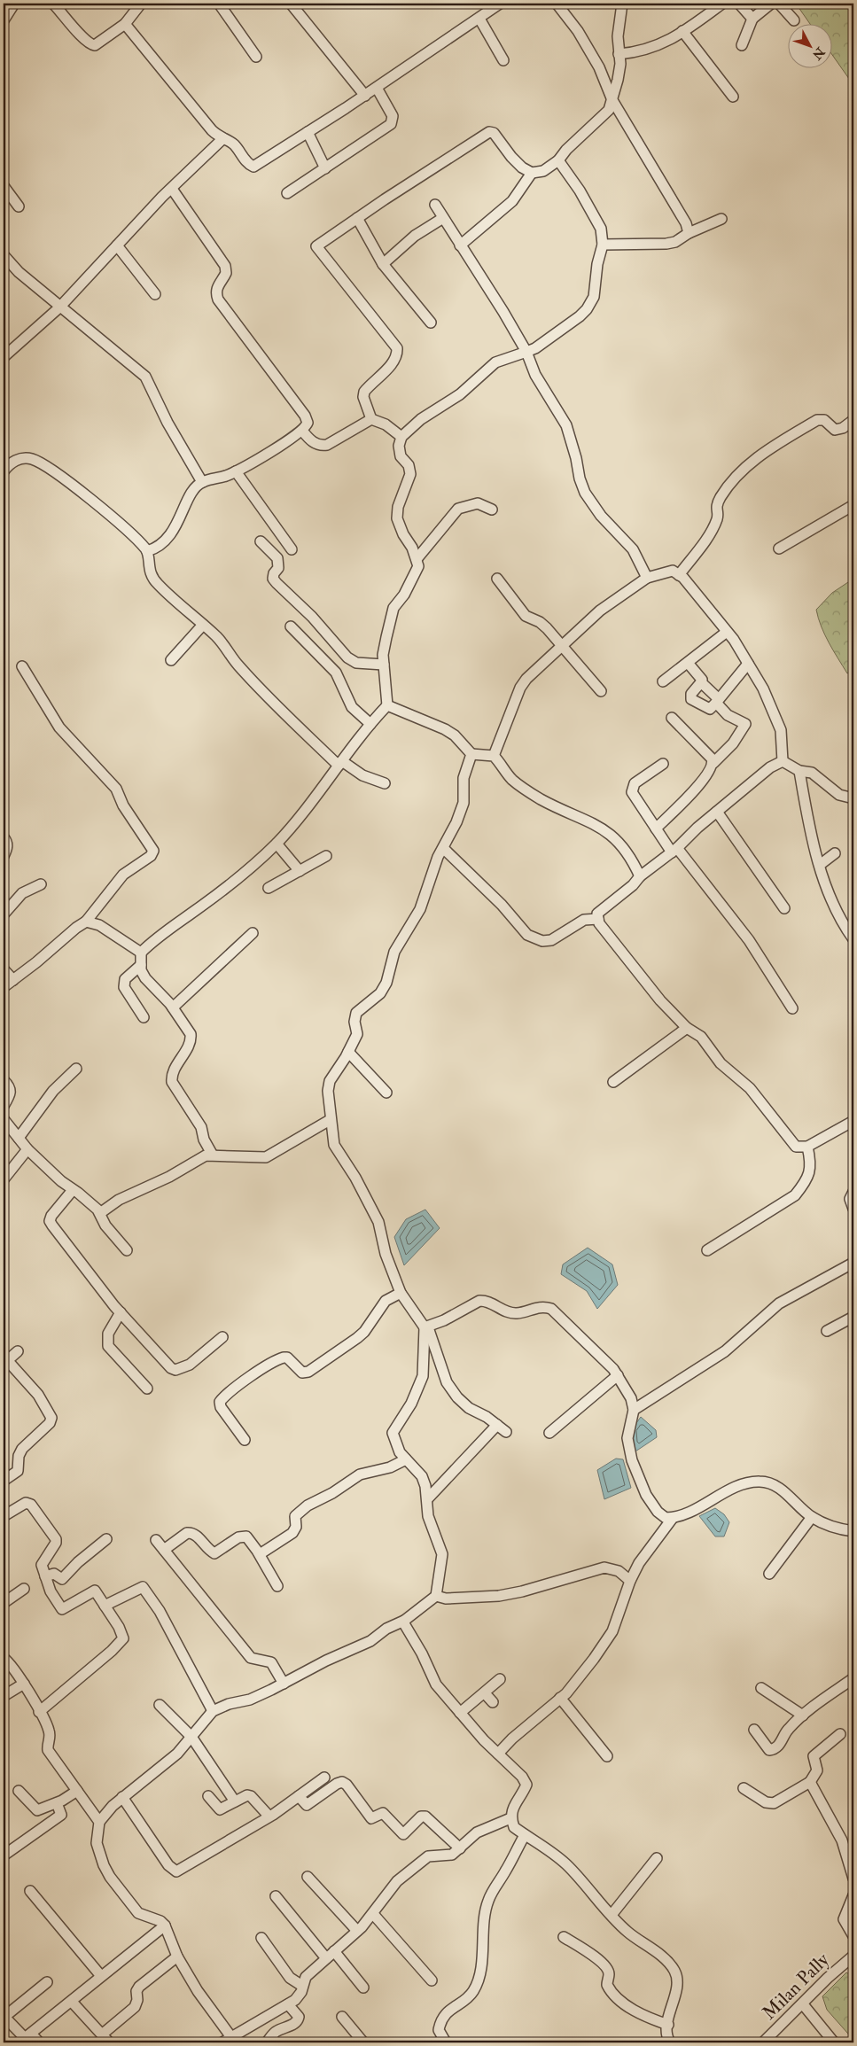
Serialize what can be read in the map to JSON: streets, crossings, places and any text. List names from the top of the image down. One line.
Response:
{"streets":{"street":["Milan Pally"]},"north":"bottom right"}
